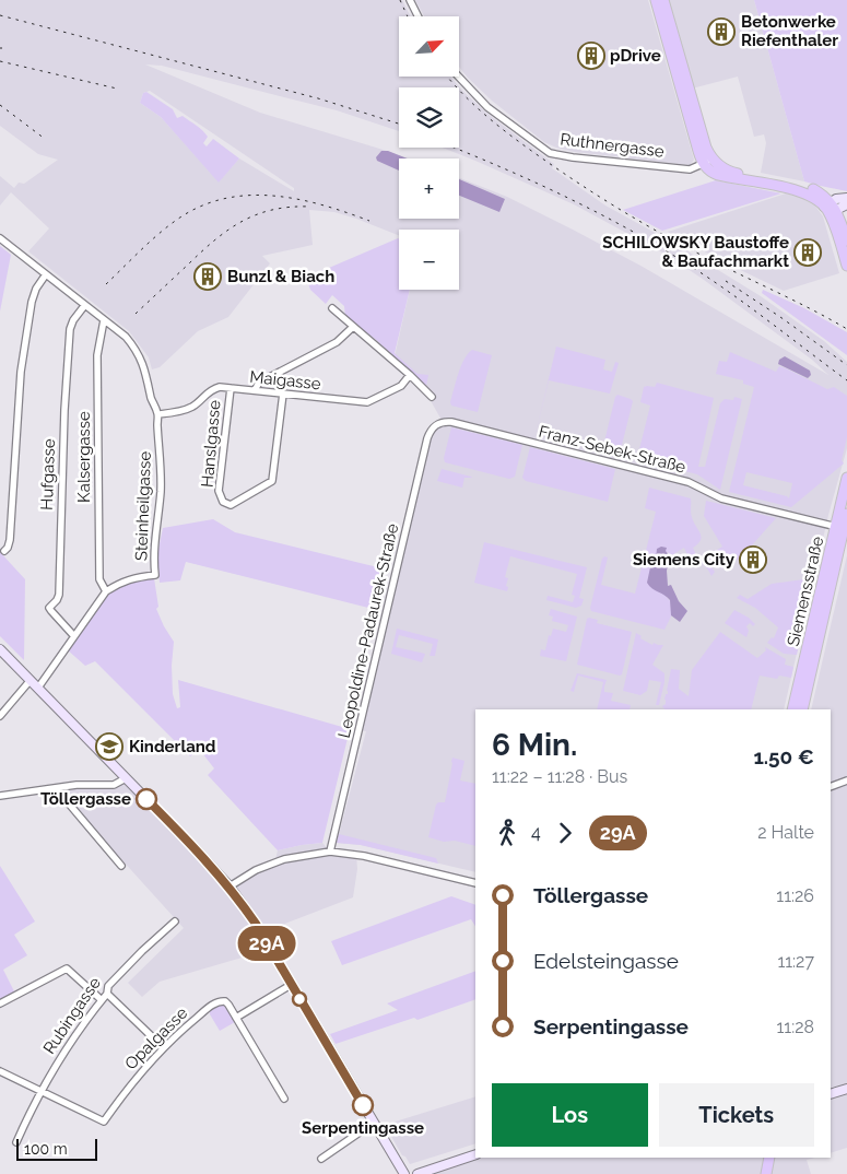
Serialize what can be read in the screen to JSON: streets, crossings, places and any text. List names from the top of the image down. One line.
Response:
{"streets":{"main road":["Siemensstraße"],"street":["Ruthnergasse","Maigasse","Hanslgasse","Franz-Sebek-Straße","Kalsergasse","Hufgasse","Steinheilgasse","Leopoldine-Padaurek-Straße","Rubingasse","Opalgasse"]},"crossings":[["Maigasse","Hanslgasse"],["Maigasse","Steinheilgasse"],["Franz-Sebek-Straße","Siemensstraße"],["Franz-Sebek-Straße","Leopoldine-Padaurek-Straße"],["Kalsergasse","Steinheilgasse"],["Hufgasse","Steinheilgasse"],["Rubingasse","Opalgasse"]],"places":{"building":["Betonwerke Riefenthaler","pDrive","SCHILOWSKY Baustoffe & Baufachmarkt","Bunzl & Biach","Siemens City"],"school or university":["Kinderland"],"other":["Töllergasse","Serpentingasse"]},"lines":["bus line 29A"],"scale_bar":"100 m","north":"top right","page":{"on_map":"29A","map_buttons":["+","−"],"heading":["6 Min.","11:22 – 11:28 · Bus","1.50 €"],"legs":["4","29A","2 Halte"],"list":[{"name":"Töllergasse","value":"11:26"},{"name":"Edelsteingasse","value":"11:27"},{"name":"Serpentingasse","value":"11:28"}],"buttons":["Los","Tickets"],"scale":"100 m"}}
